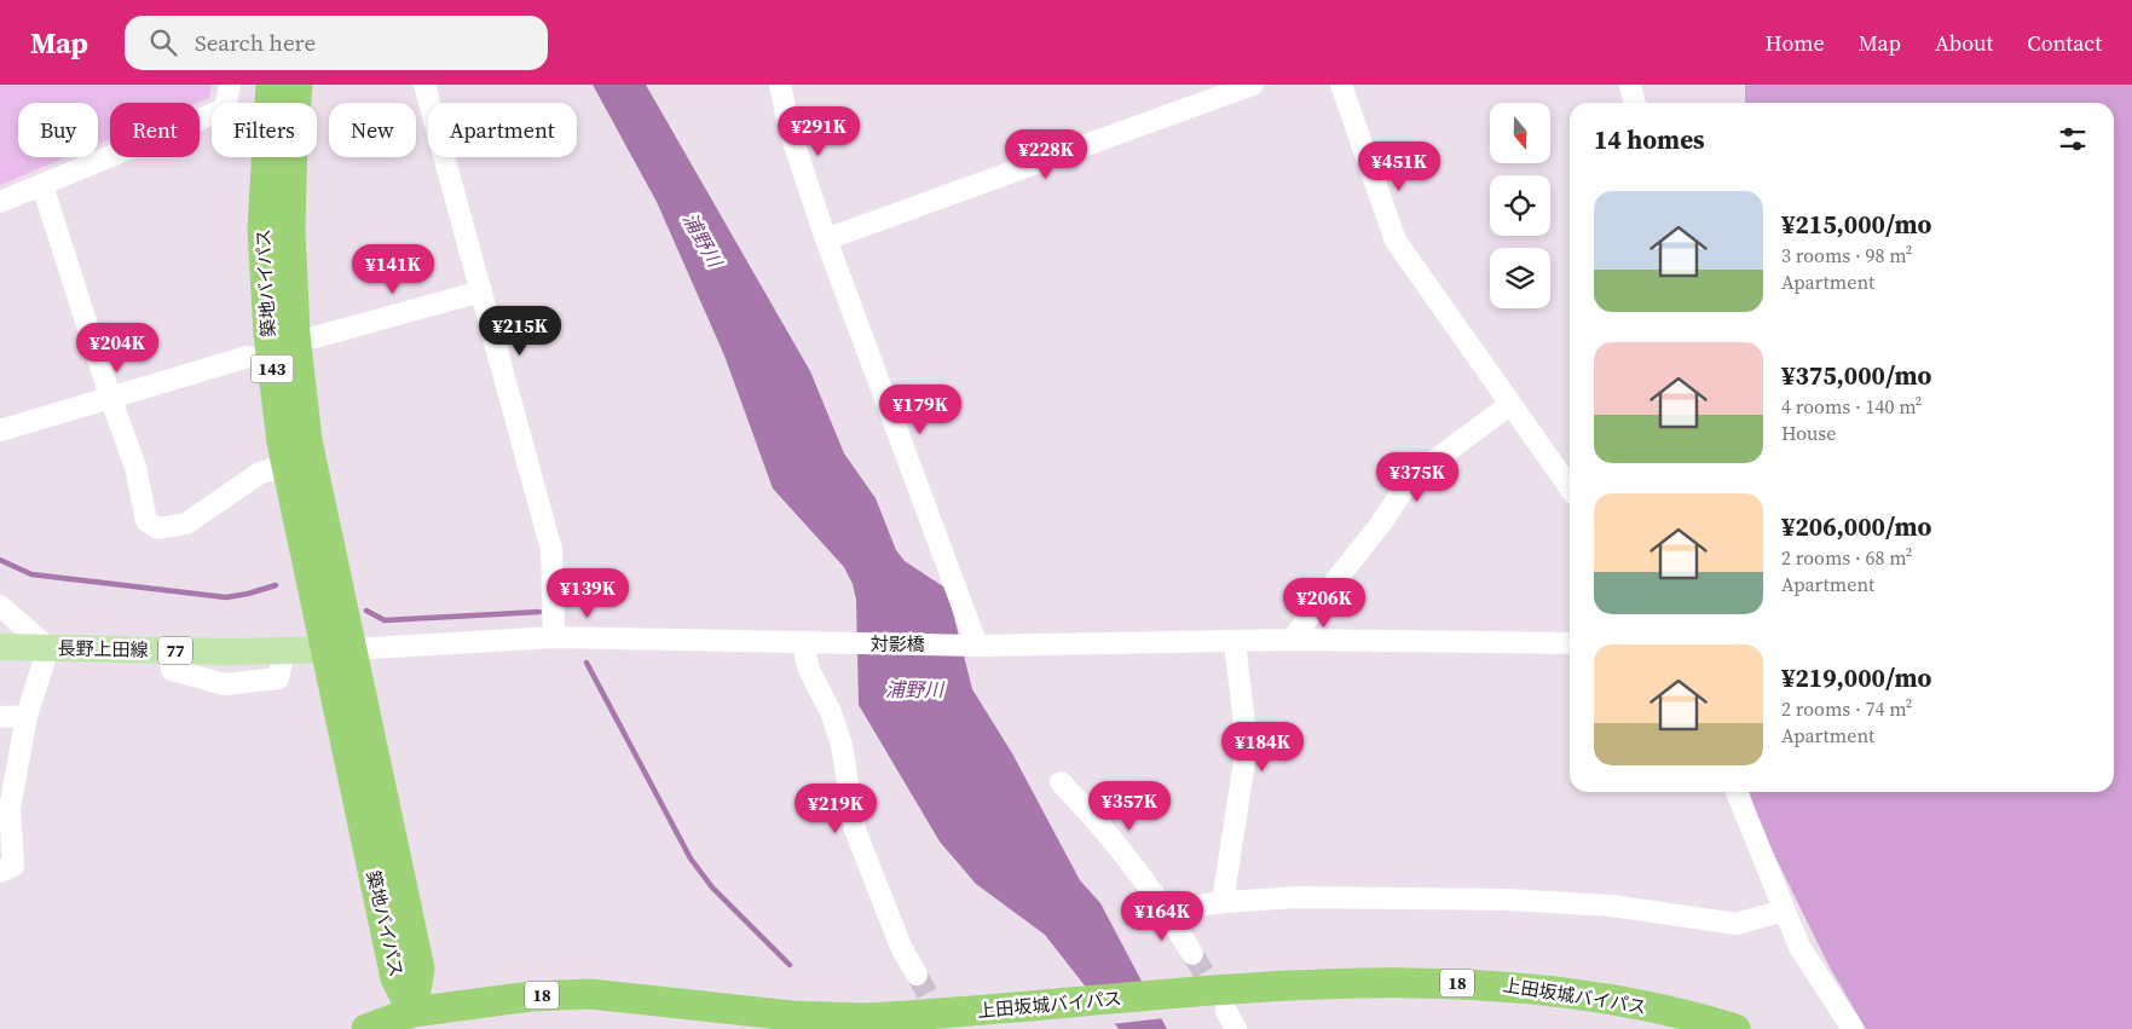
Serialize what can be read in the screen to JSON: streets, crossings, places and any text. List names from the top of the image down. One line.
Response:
{"streets":{"highway":["築地バイパス","143","18","上田坂城バイパス"],"main road":["長野上田線","77"],"street":["対影橋"]},"crossings":[["築地バイパス","対影橋"],["築地バイパス","長野上田線"],["築地バイパス","上田坂城バイパス"],["対影橋","長野上田線"]],"water":["浦野川"],"north":"bottom","page":{"header":"Map","search":"Search here","nav":["Home","Map","About","Contact"],"chip":["Buy","Rent","Filters","New","Apartment"],"heading":"14 homes","price":["¥291K","¥228K","¥451K","¥141K","¥215K","¥204K","¥179K","¥375K","¥139K","¥206K","¥184K","¥357K","¥219K","¥164K"],"list":[{"name":"¥215,000/mo","note":"3 rooms · 98 m² · Apartment"},{"name":"¥375,000/mo","note":"4 rooms · 140 m² · House"},{"name":"¥206,000/mo","note":"2 rooms · 68 m² · Apartment"},{"name":"¥219,000/mo","note":"2 rooms · 74 m² · Apartment"}]}}
